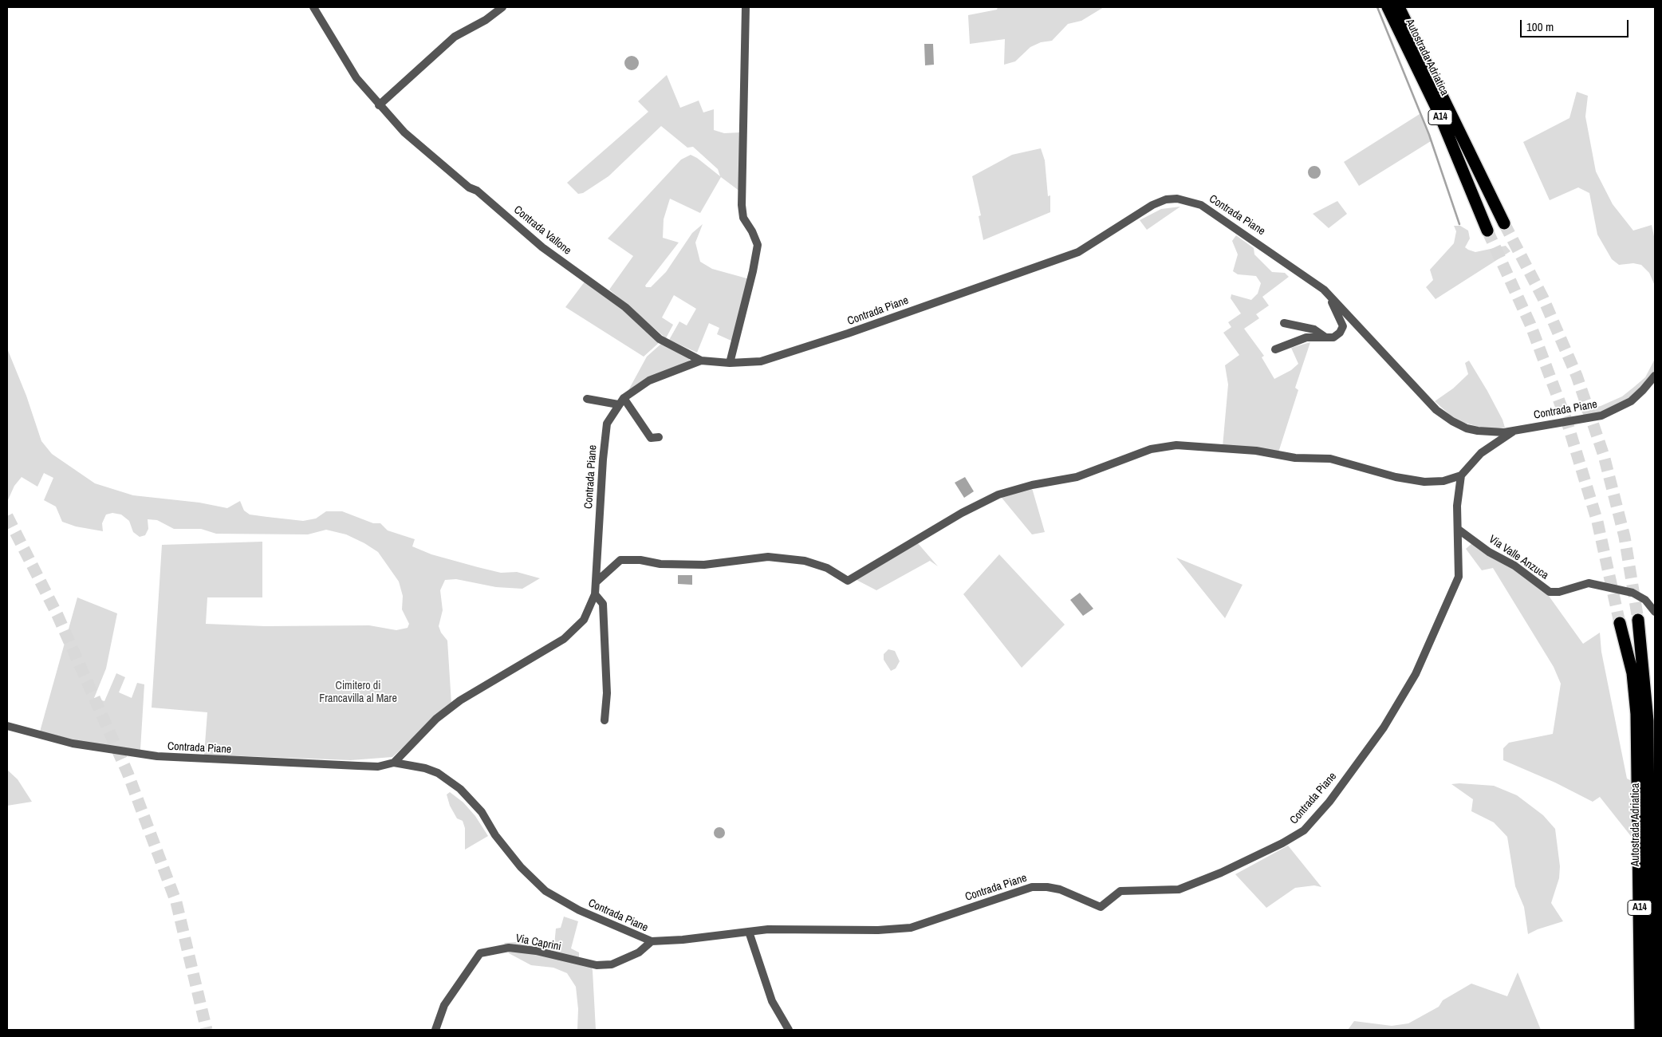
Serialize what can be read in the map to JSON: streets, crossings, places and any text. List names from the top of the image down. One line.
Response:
{"streets":{"highway":["Autostrada Adriatica","A14"],"street":["Contrada Piane","Contrada Vallone","Via Valle Anzuca","Via Caprini"]},"crossings":[["Contrada Piane","Contrada Vallone"],["Contrada Piane","Via Valle Anzuca"],["Contrada Piane","Via Caprini"]],"parks":["Cimitero di Francavilla al Mare"],"scale_bar":"100 m"}
